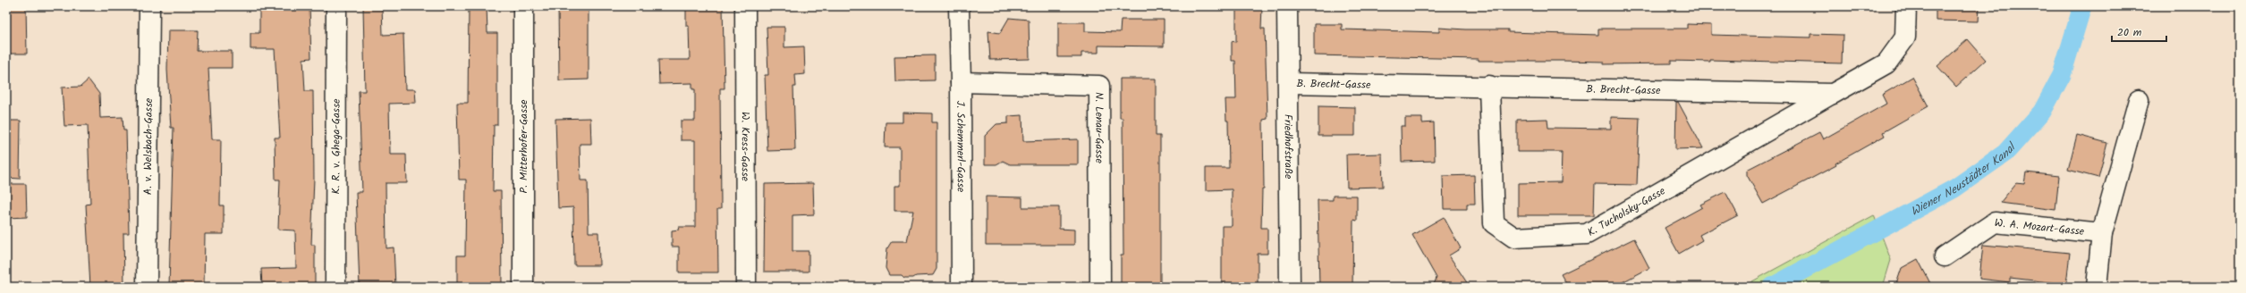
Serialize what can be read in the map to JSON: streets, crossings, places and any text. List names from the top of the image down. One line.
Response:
{"streets":{"street":["B. Brecht-Gasse","N. Lenau-Gasse","A. v. Welsbach-Gasse","K. R. v. Ghega-Gasse","P. Mitterhofer-Gasse","W. Kress-Gasse","J. Schemmerl-Gasse","Friedhofstraße","K. Tucholsky-Gasse","W. A. Mozart-Gasse"]},"crossings":[["B. Brecht-Gasse","Friedhofstraße"],["B. Brecht-Gasse","K. Tucholsky-Gasse"],["N. Lenau-Gasse","J. Schemmerl-Gasse"]],"water":["Wiener Neustädter Kanal"],"scale_bar":"20 m"}
